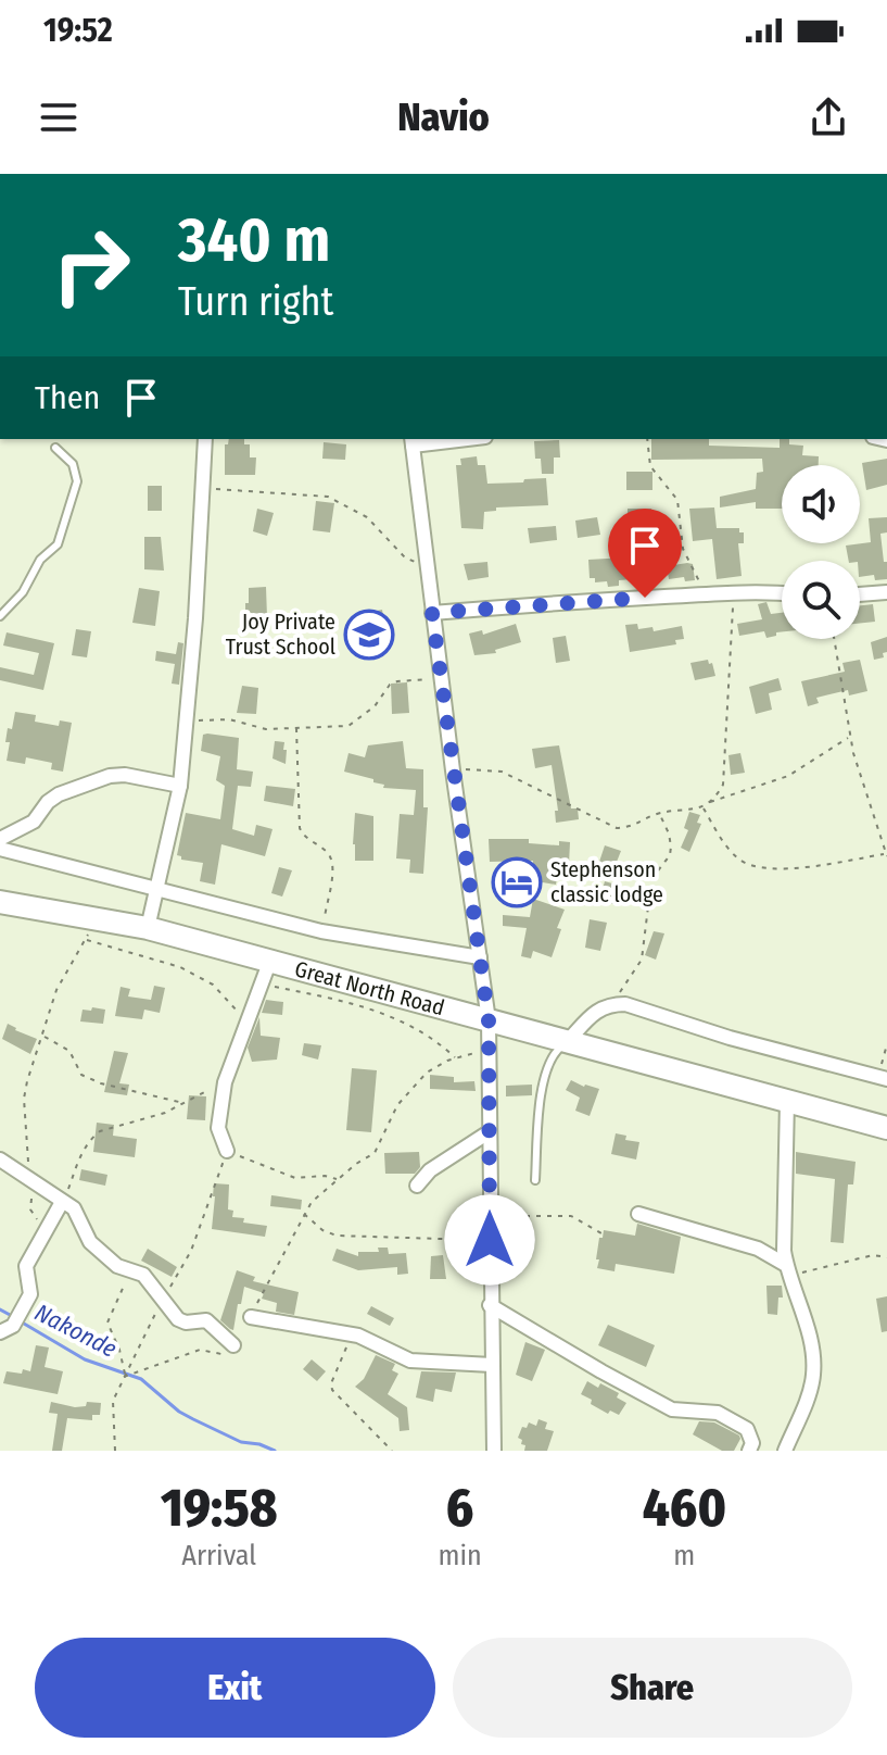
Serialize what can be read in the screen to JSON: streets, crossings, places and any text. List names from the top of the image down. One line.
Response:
{"streets":{"highway":["Great North Road"]},"water":["Nakonde"],"places":{"school or university":["Joy Private Trust School"],"hotel":["Stephenson classic lodge"]},"page":{"status":"19:52","header":"Navio","turn":["340 m","Turn right"],"then":"Then","eta":["19:58","Arrival","6","min","460","m"],"buttons":["Exit","Share"]}}
